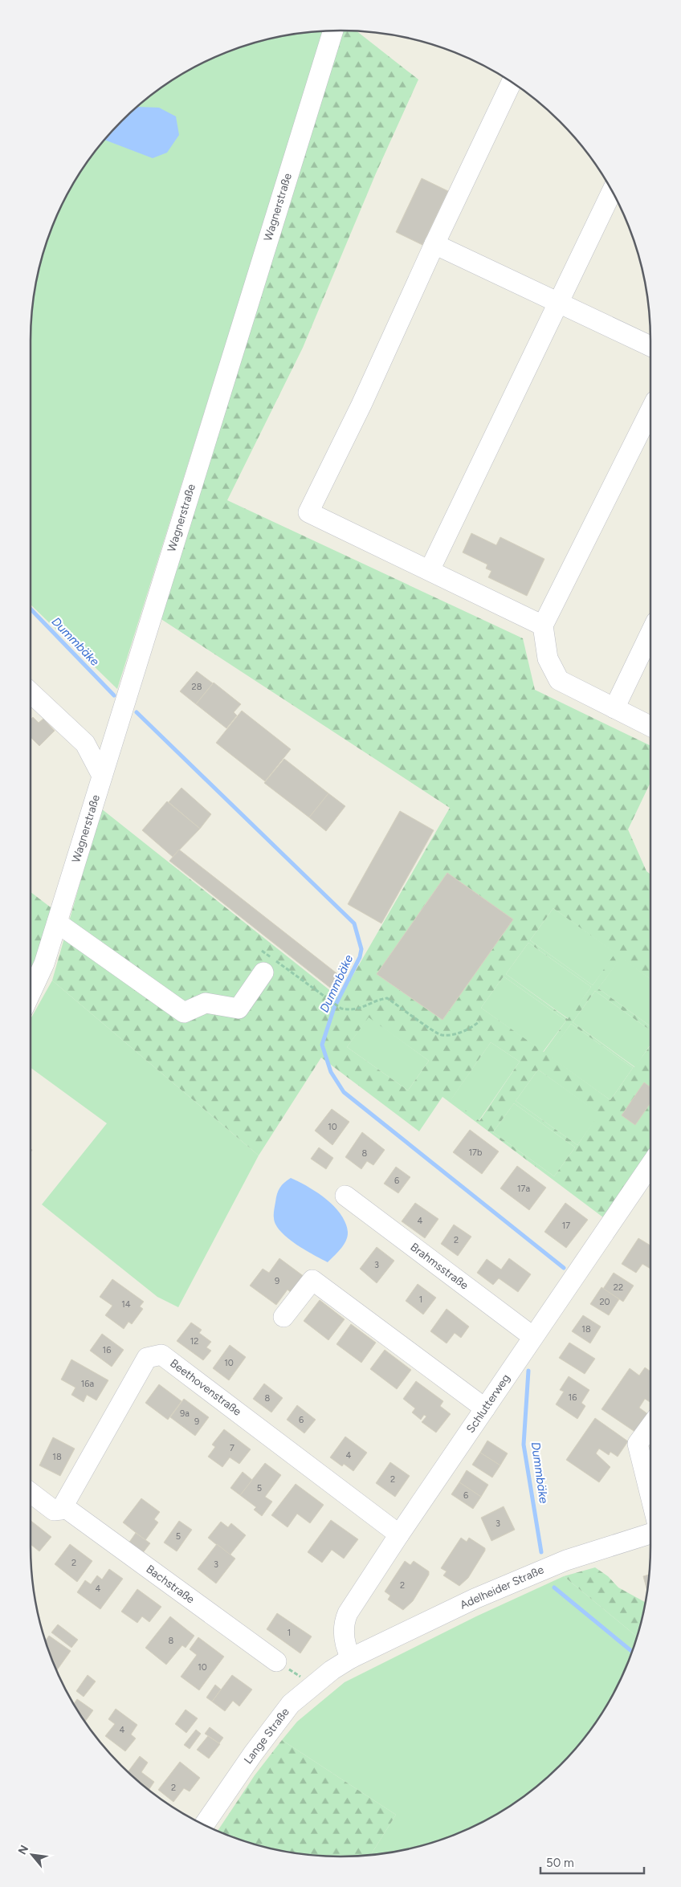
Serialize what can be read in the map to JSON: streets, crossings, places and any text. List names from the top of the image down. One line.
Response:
{"streets":{"street":["Wagnerstraße","Brahmsstraße","Beethovenstraße","Schlutterweg","Bachstraße","Adelheider Straße","Lange Straße"]},"crossings":[["Brahmsstraße","Schlutterweg"],["Beethovenstraße","Schlutterweg"],["Beethovenstraße","Bachstraße"],["Schlutterweg","Adelheider Straße"],["Schlutterweg","Lange Straße"],["Adelheider Straße","Lange Straße"]],"water":["Dummbäke"],"house_numbers":["28","10","17b","8","6","17a","4","17","2","3","9","22","1","20","14","18","12","16","10","16a","16","8","9a","6","9","7","4","18","2","5","6","3","5","2","3","2","4","1","8","10","4","2"],"scale_bar":"50 m","north":"top left"}
